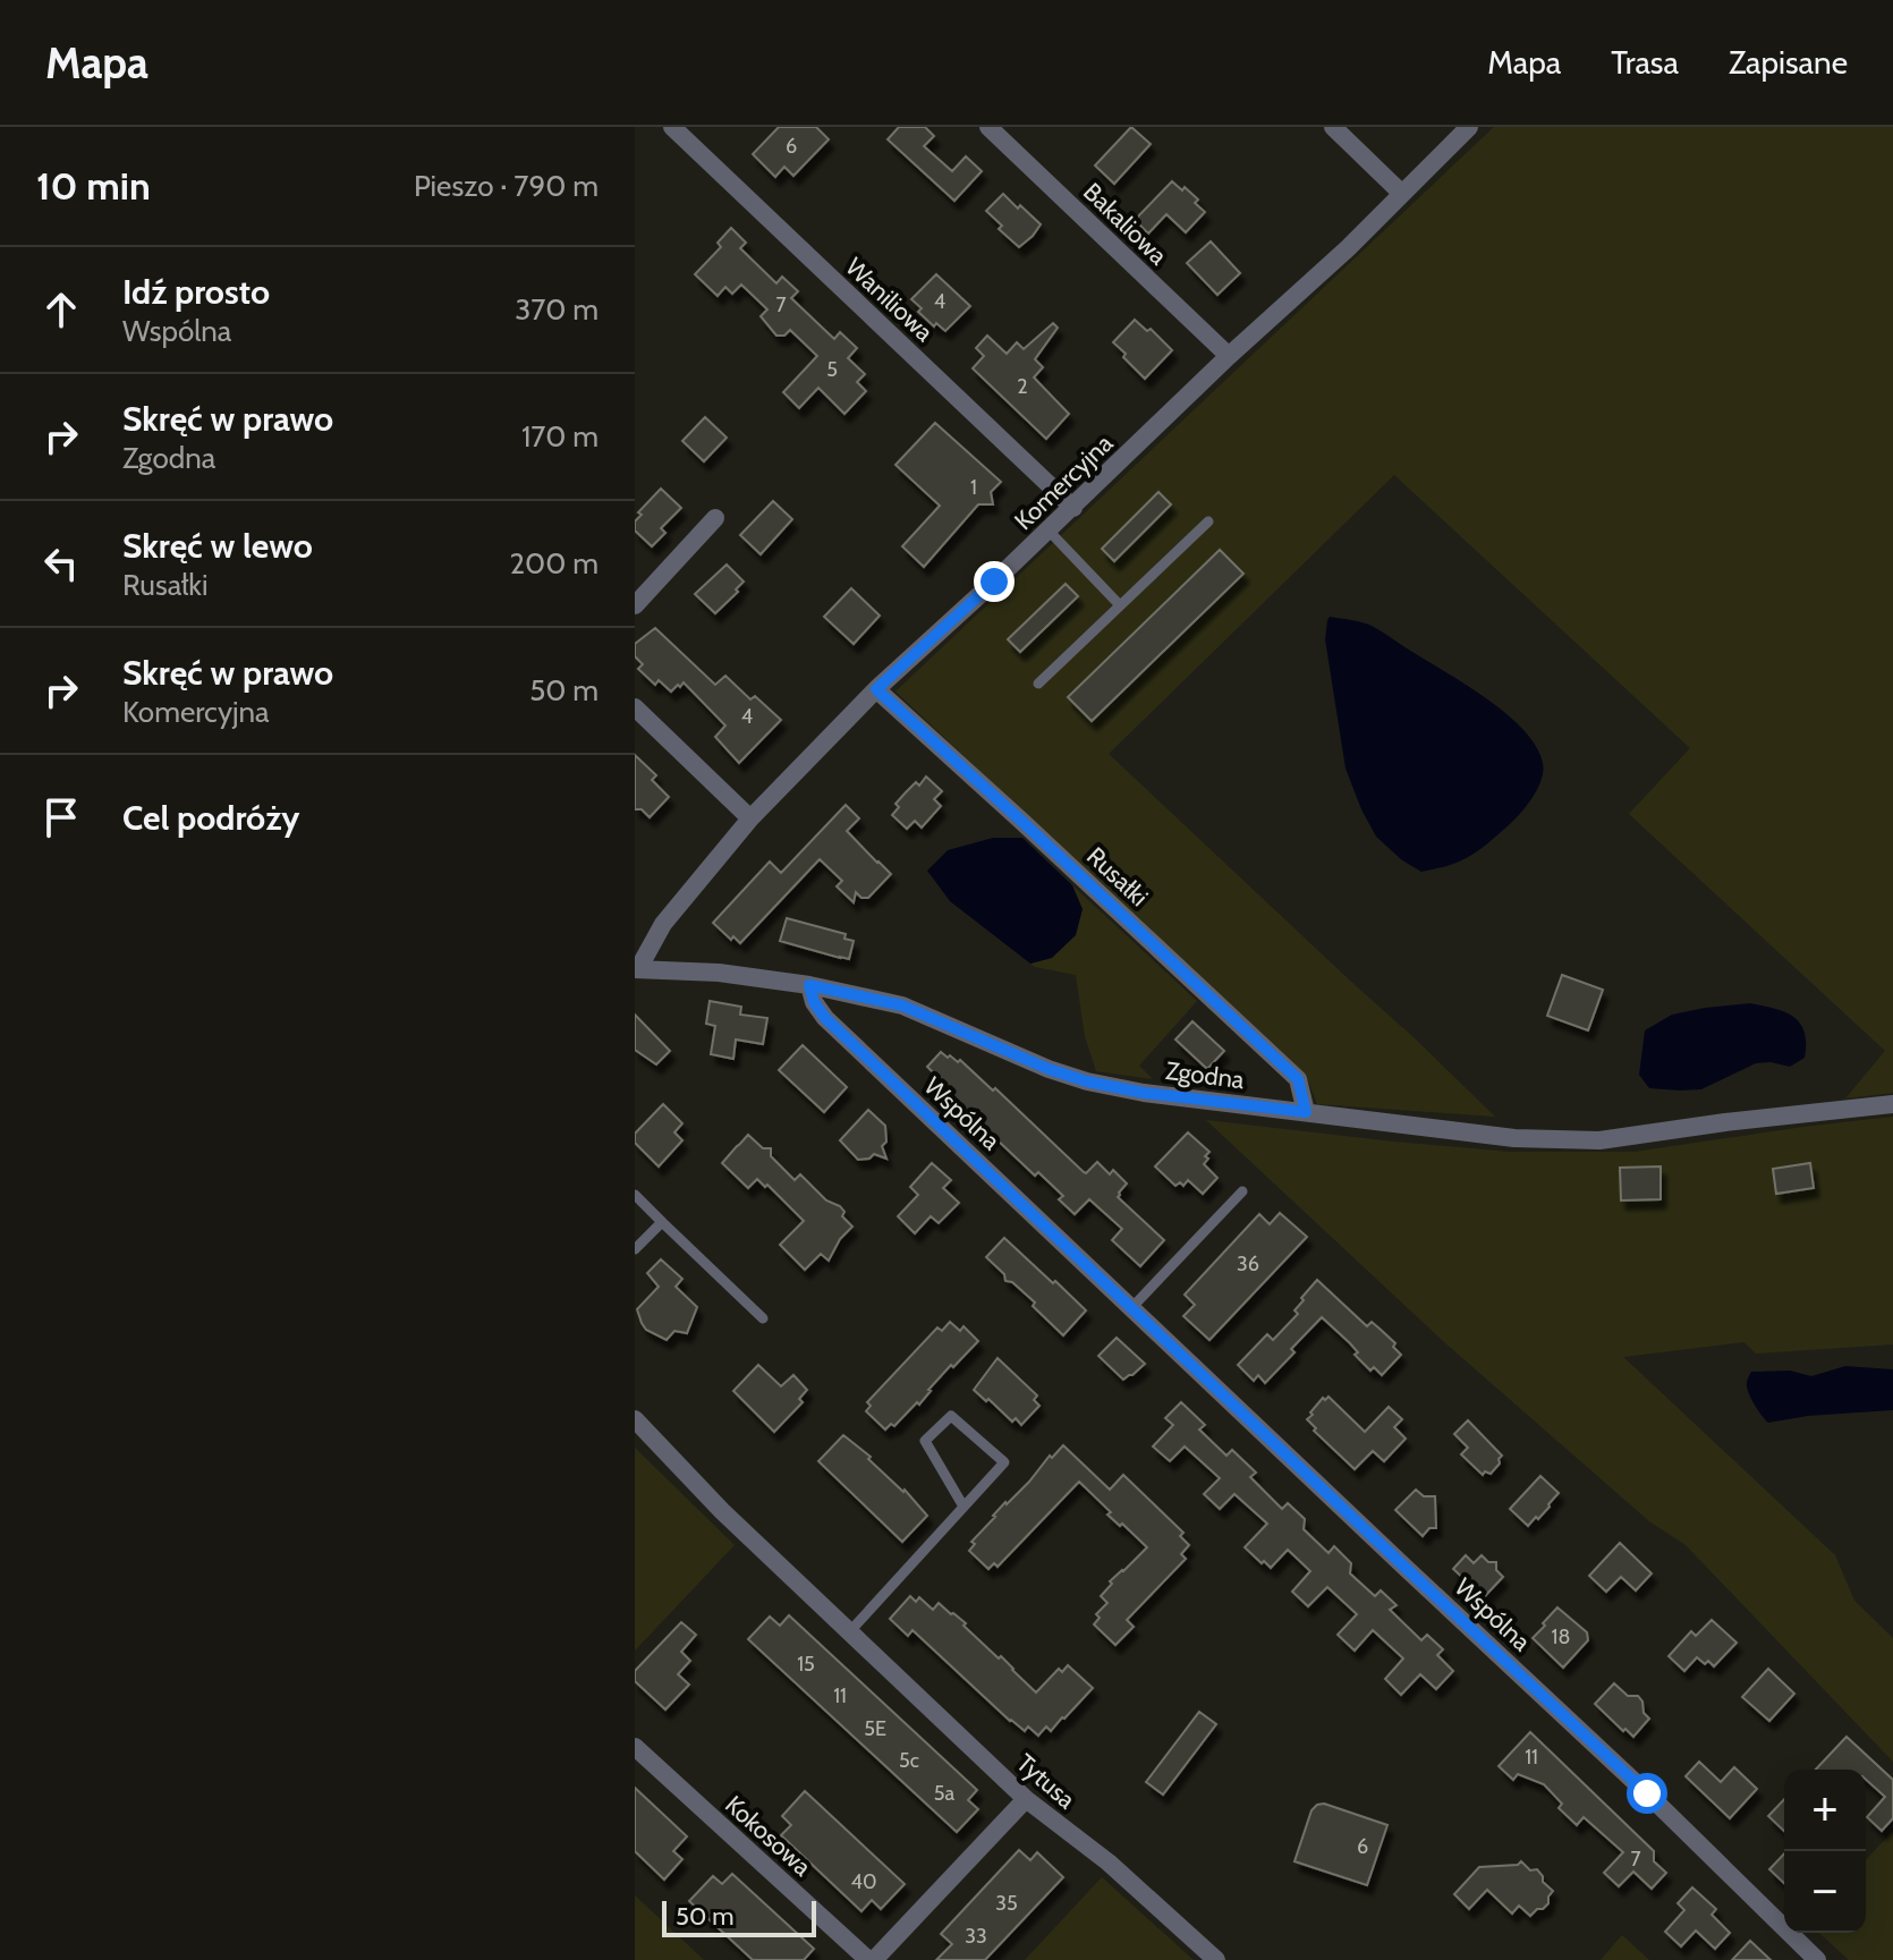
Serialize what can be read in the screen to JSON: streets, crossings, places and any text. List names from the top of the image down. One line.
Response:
{"streets":{"street":["Bakaliowa","Waniliowa","Komercyjna","Rusałki","Zgodna","Wspólna","Tytusa","Kokosowa"]},"crossings":[["Bakaliowa","Komercyjna"],["Waniliowa","Komercyjna"],["Komercyjna","Rusałki"],["Komercyjna","Zgodna"],["Rusałki","Zgodna"],["Zgodna","Wspólna"],["Tytusa","Kokosowa"]],"house_numbers":["6","4","7","5","2","1","4","36","18","15","11","5E","11","5c","5a","6","7","40","35","33"],"scale_bar":"50 m","page":{"header":"Mapa","nav":["Mapa","Trasa","Zapisane"],"heading":["10 min","Pieszo · 790 m"],"list":[["Idź prosto","Wspólna","370 m"],["Skręć w prawo","Zgodna","170 m"],["Skręć w lewo","Rusałki","200 m"],["Skręć w prawo","Komercyjna","50 m"],"Cel podróży"],"map_buttons":["+","−"],"scale":"50 m"}}
